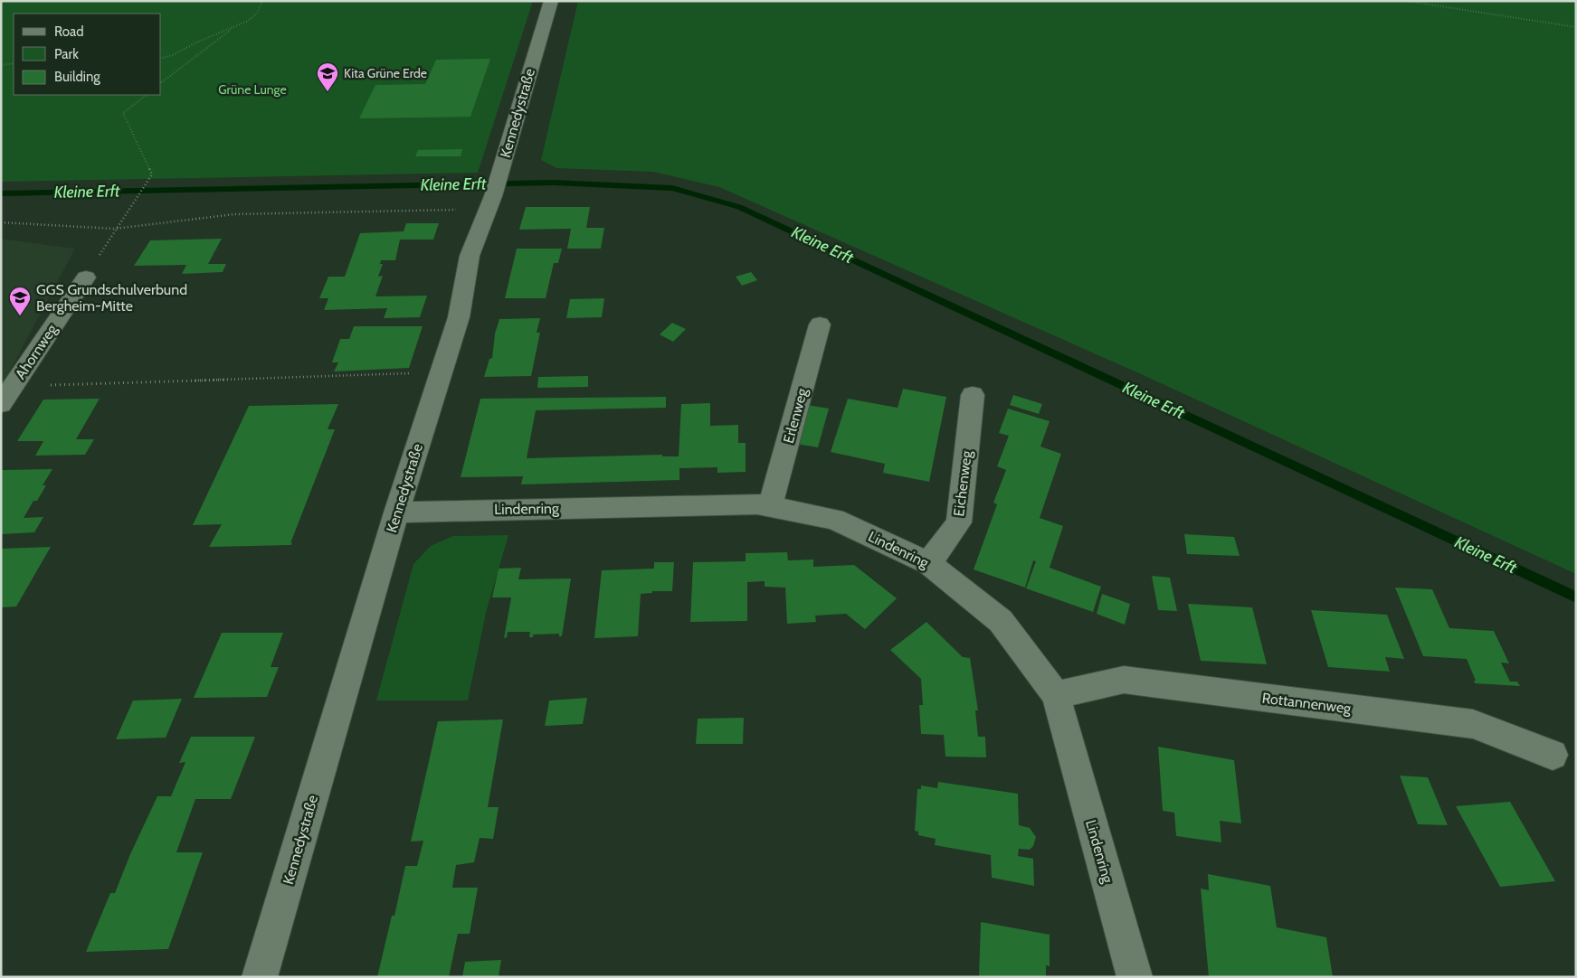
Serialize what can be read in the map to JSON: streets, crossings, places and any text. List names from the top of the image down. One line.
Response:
{"streets":{"street":["Kennedystraße","Ahornweg","Erlenweg","Eichenweg","Lindenring","Rottannenweg"]},"crossings":[["Kennedystraße","Lindenring"],["Erlenweg","Lindenring"],["Eichenweg","Lindenring"],["Lindenring","Rottannenweg"]],"water":["Kleine Erft"],"parks":["Grüne Lunge"],"places":{"school or university":["Kita Grüne Erde","GGS Grundschulverbund Bergheim-Mitte"]},"legend":["Road","Park","Building"]}
